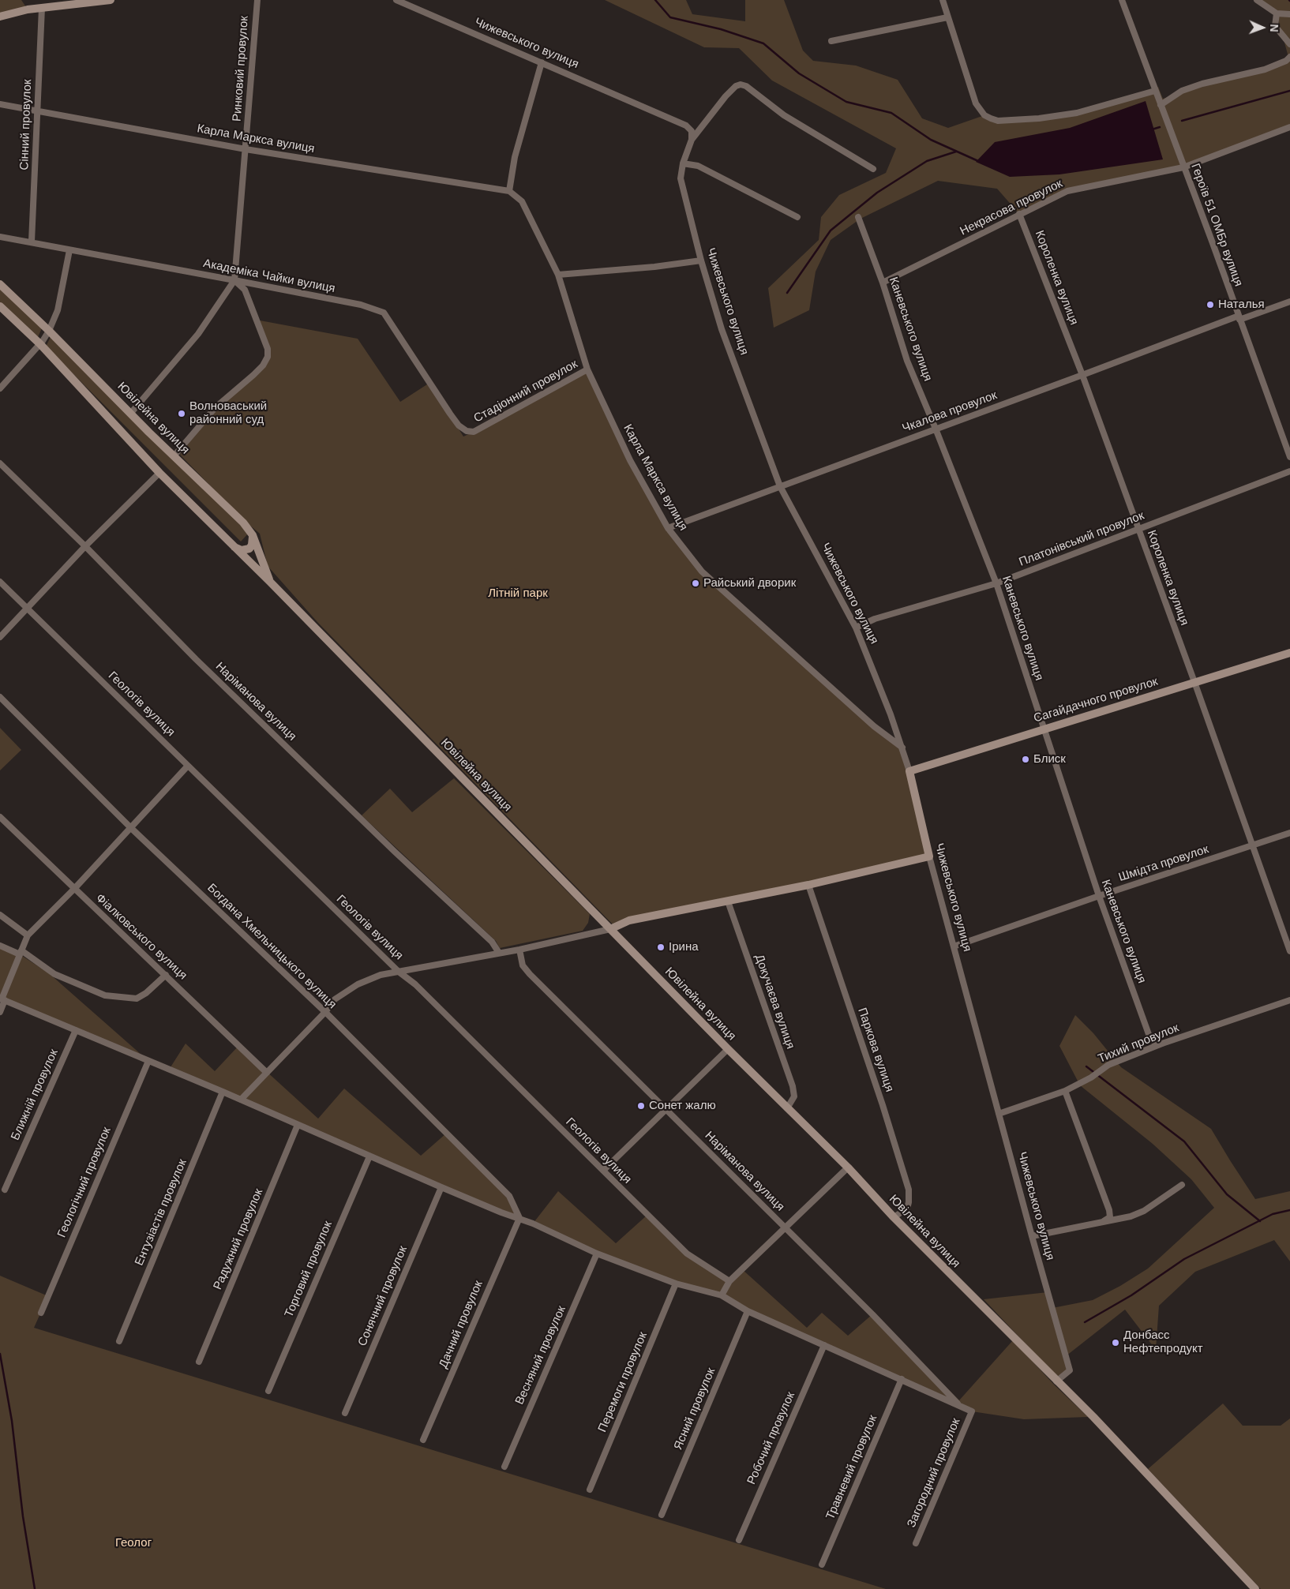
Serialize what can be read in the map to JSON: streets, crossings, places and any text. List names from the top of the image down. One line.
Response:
{"streets":{"street":["Чижевського вулиця","Ринковий провулок","Сінний провулок","Карла Маркса вулиця","Некрасова провулок","Героїв 51 ОМБр вулиця","Академіка Чайки вулиця","Короленка вулиця","Каневського вулиця","Стадіонний провулок","Чкалова провулок","Ювілейна вулиця","Платонівський провулок","Сагайдачного провулок","Наріманова вулиця","Геологів вулиця","Шмідта провулок","Фіалковського вулиця","Богдана Хмельницького вулиця","Докучаєва вулиця","Тихий провулок","Паркова вулиця","Ближній провулок","Геологічний провулок","Ентузіастів провулок","Радужний провулок","Торговий провулок","Сонячний провулок","Дачний провулок","Весняний провулок","Перемоги провулок","Ясний провулок","Робочий провулок","Травневий провулок","Загородний провулок"]},"crossings":[["Чижевського вулиця","Карла Маркса вулиця"],["Чижевського вулиця","Чкалова провулок"],["Чижевського вулиця","Ювілейна вулиця"],["Чижевського вулиця","Платонівський провулок"],["Чижевського вулиця","Сагайдачного провулок"],["Чижевського вулиця","Шмідта провулок"],["Чижевського вулиця","Тихий провулок"],["Ринковий провулок","Карла Маркса вулиця"],["Ринковий провулок","Академіка Чайки вулиця"],["Ринковий провулок","Ювілейна вулиця"],["Сінний провулок","Карла Маркса вулиця"],["Сінний провулок","Академіка Чайки вулиця"],["Карла Маркса вулиця","Стадіонний провулок"],["Карла Маркса вулиця","Чкалова провулок"],["Некрасова провулок","Героїв 51 ОМБр вулиця"],["Некрасова провулок","Короленка вулиця"],["Некрасова провулок","Каневського вулиця"],["Героїв 51 ОМБр вулиця","Чкалова провулок"],["Академіка Чайки вулиця","Стадіонний провулок"],["Короленка вулиця","Чкалова провулок"],["Короленка вулиця","Платонівський провулок"],["Короленка вулиця","Сагайдачного провулок"],["Короленка вулиця","Шмідта провулок"],["Каневського вулиця","Чкалова провулок"],["Каневського вулиця","Платонівський провулок"],["Каневського вулиця","Сагайдачного провулок"],["Каневського вулиця","Шмідта провулок"],["Каневського вулиця","Тихий провулок"],["Ювілейна вулиця","Докучаєва вулиця"],["Ювілейна вулиця","Паркова вулиця"],["Наріманова вулиця","Загородний провулок"],["Богдана Хмельницького вулиця","Дачний провулок"]],"parks":["Літній парк","Геолог"],"places":["Наталья","Волноваський районний суд","Райський дворик","Блиск","Ірина","Сонет жалю","Донбасс Нефтепродукт"],"north":"right"}
